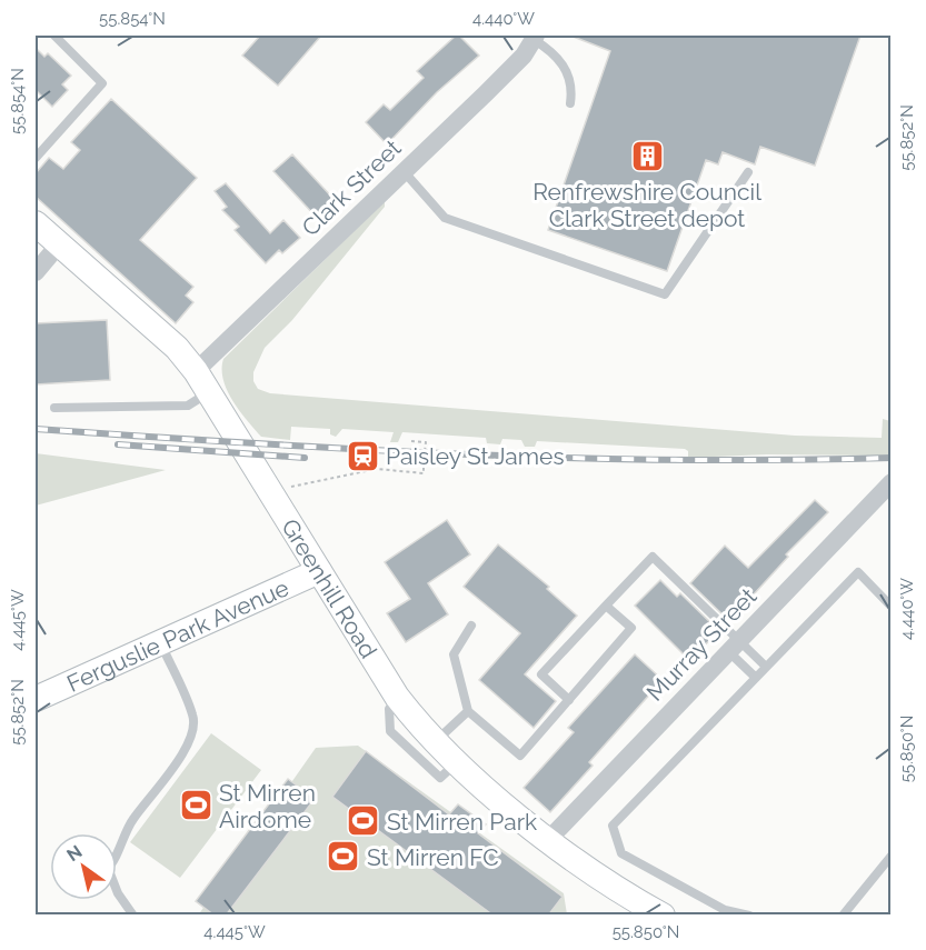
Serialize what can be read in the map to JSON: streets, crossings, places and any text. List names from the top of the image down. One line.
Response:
{"streets":{"street":["Clark Street","Greenhill Road","Ferguslie Park Avenue","Murray Street"]},"crossings":[["Clark Street","Greenhill Road"],["Greenhill Road","Ferguslie Park Avenue"],["Greenhill Road","Murray Street"]],"places":{"building":["Renfrewshire Council Clark Street depot"],"station":["Paisley St James"],"sports":["St Mirren Airdome","St Mirren Park","St Mirren FC"]},"north":"top left","coordinates":["55.854°N","4.440°W","55.852°N","4.445°W","55.850°N"]}
